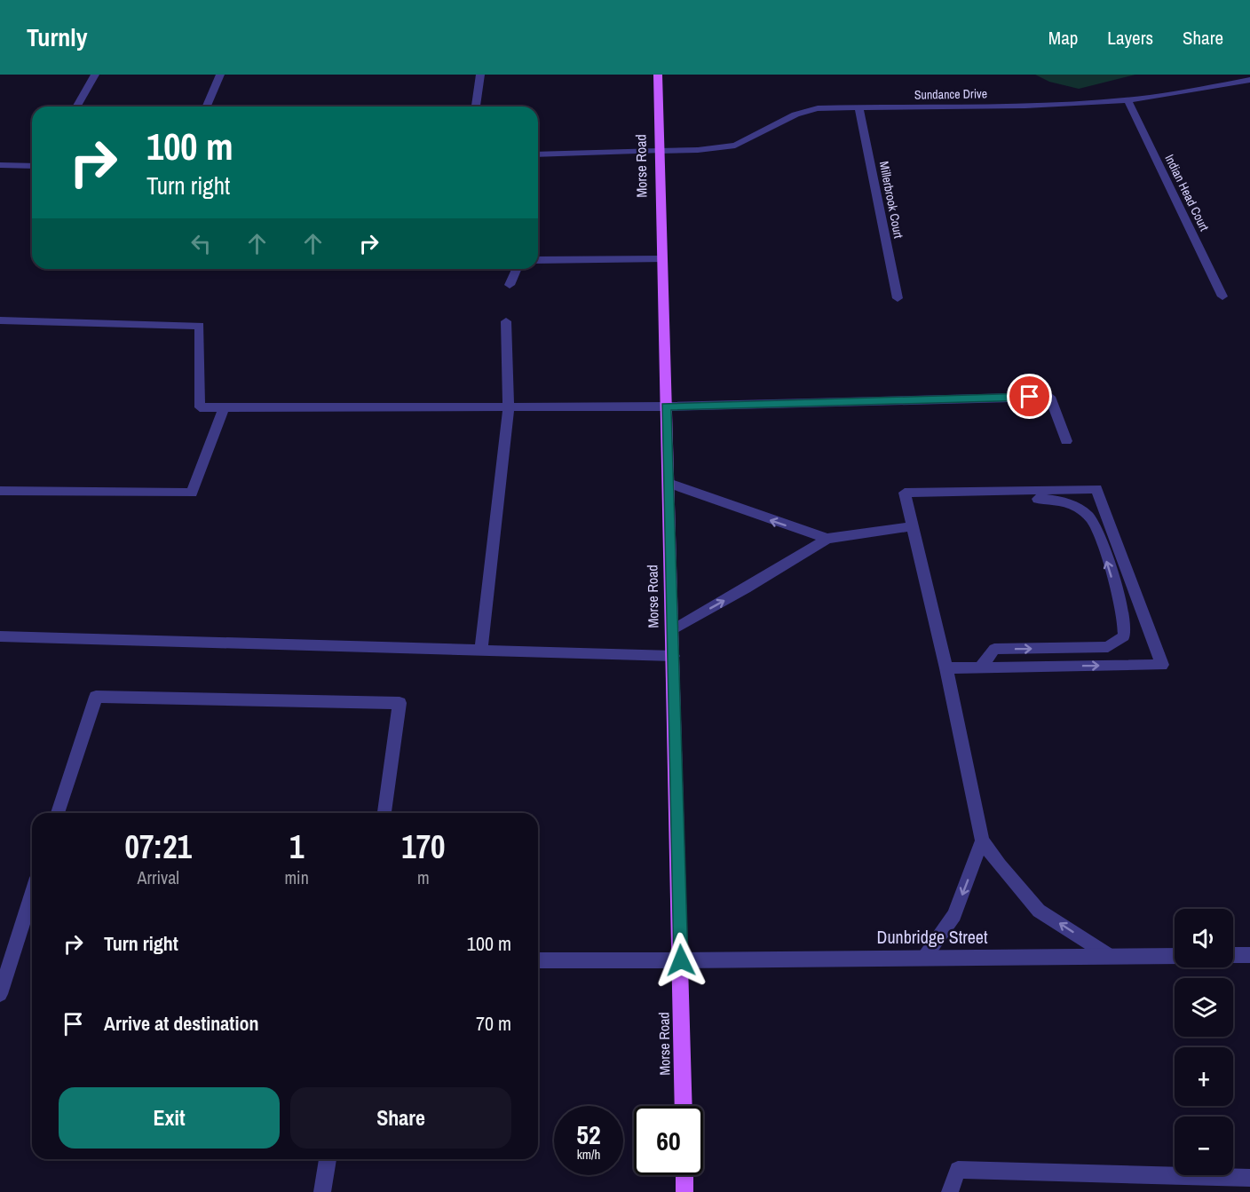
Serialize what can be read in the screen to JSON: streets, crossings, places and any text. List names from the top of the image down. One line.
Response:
{"streets":{"main road":["Morse Road"],"street":["Sundance Drive","Indian Head Court","Millerbrook Court","Dunbridge Street"]},"crossings":[["Sundance Drive","Morse Road"],["Sundance Drive","Indian Head Court"],["Sundance Drive","Millerbrook Court"],["Morse Road","Dunbridge Street"]],"page":{"header":"Turnly","nav":["Map","Layers","Share"],"turn":["100 m","Turn right"],"eta":["07:21","Arrival","1","min","170","m"],"list":[{"name":"Turn right","value":"100 m"},{"name":"Arrive at destination","value":"70 m"}],"map_buttons":["+","−"],"buttons":["Exit","Share"],"speed":"52 km/h","limit":"60"}}
